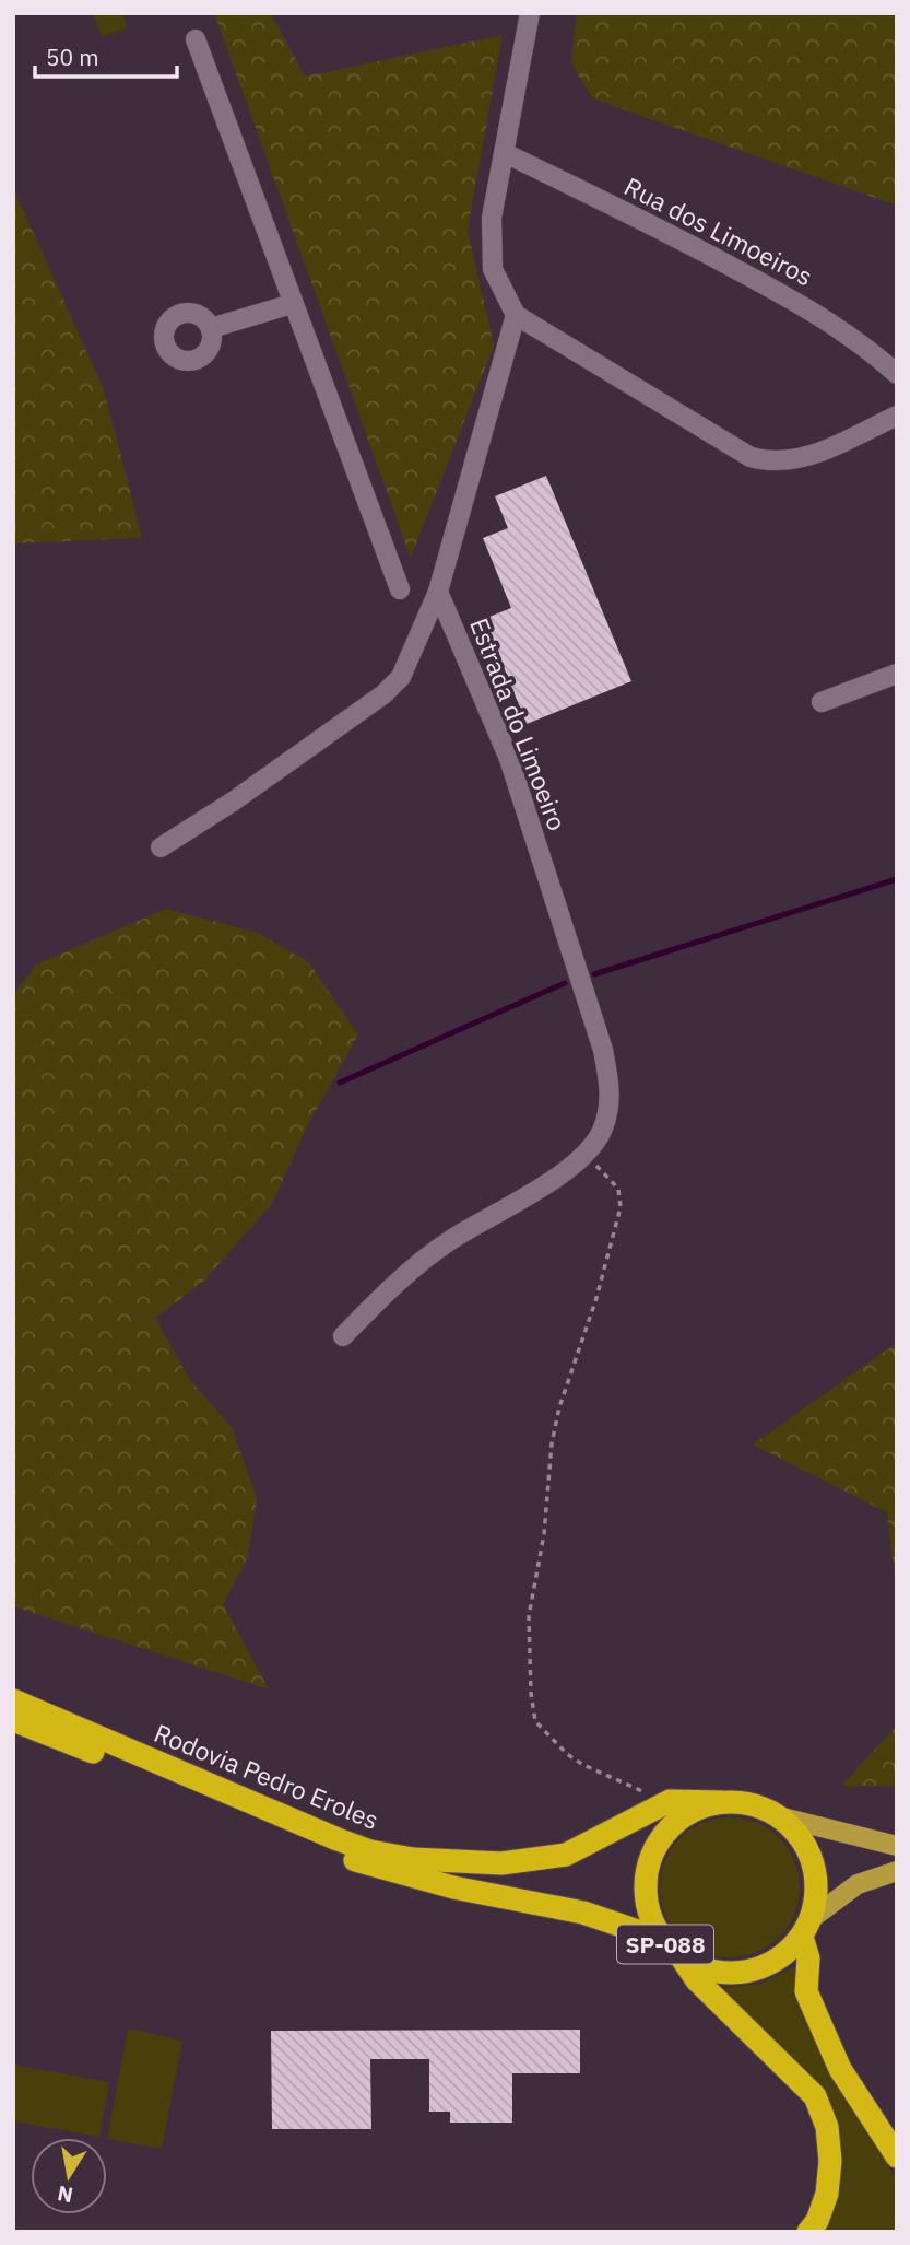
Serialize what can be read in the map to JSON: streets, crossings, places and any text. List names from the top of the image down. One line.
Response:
{"streets":{"highway":["Rodovia Pedro Eroles","SP-088"],"street":["Rua dos Limoeiros","Estrada do Limoeiro"]},"scale_bar":"50 m","north":"bottom"}
